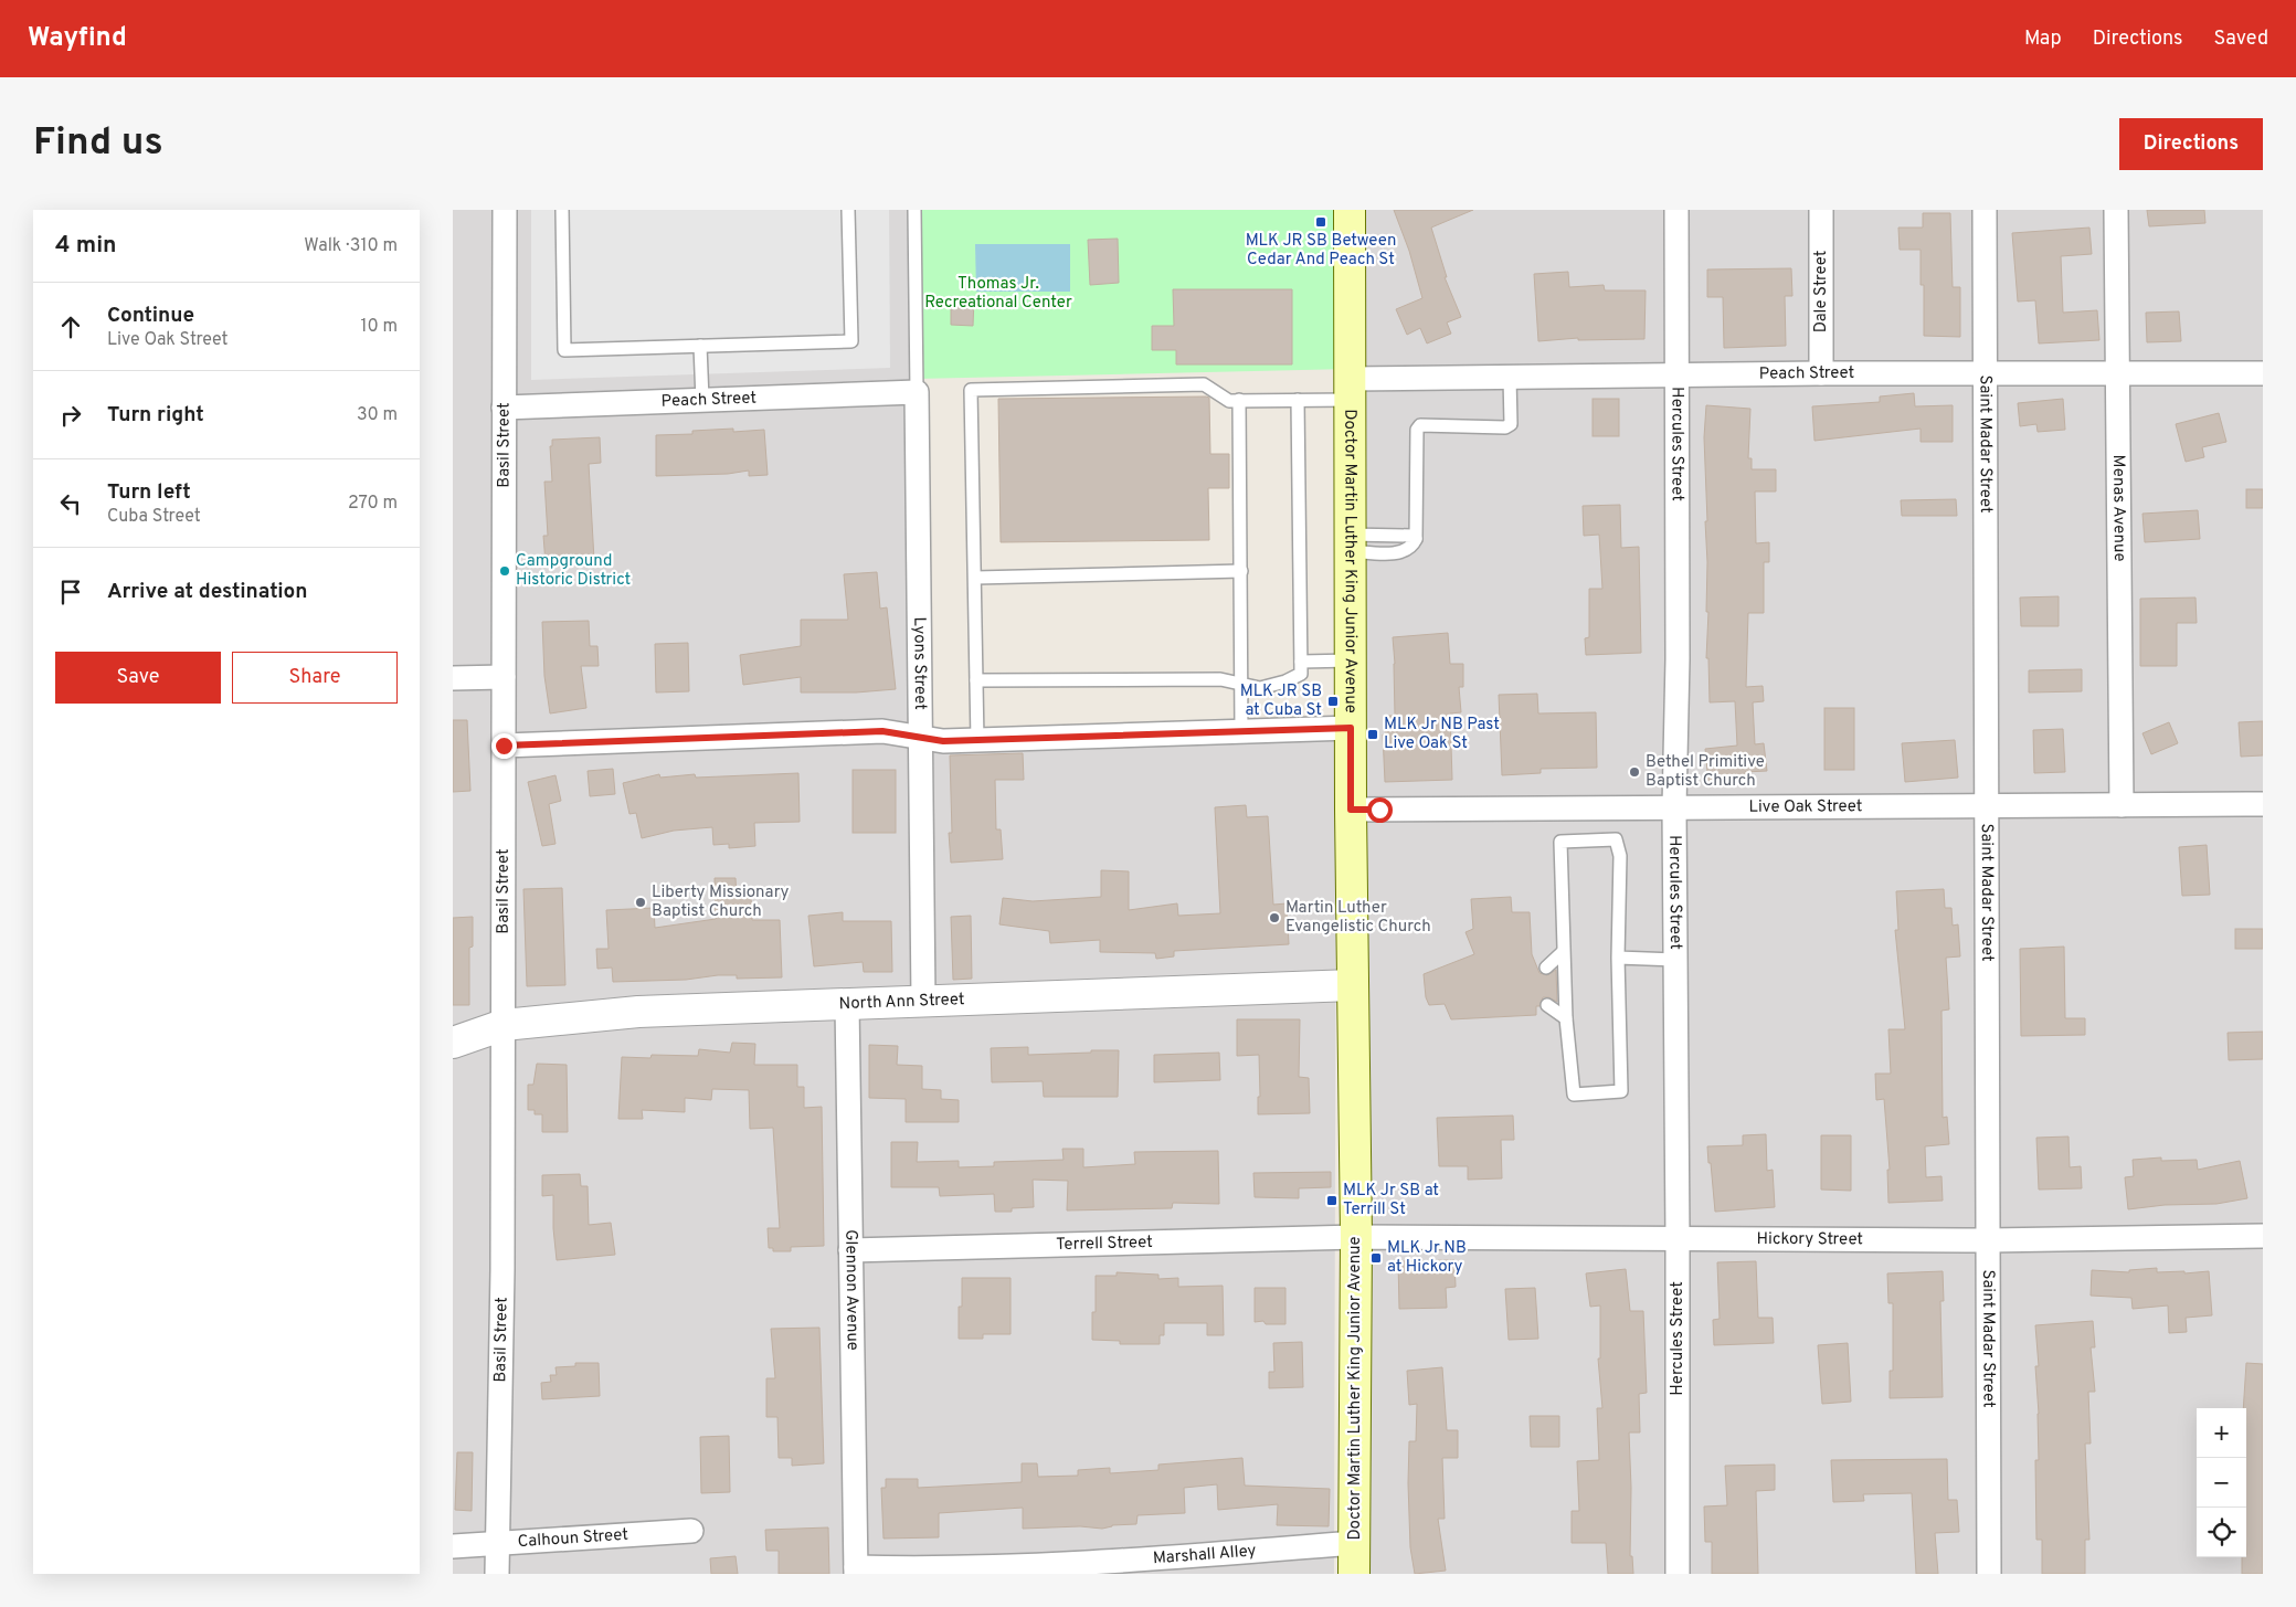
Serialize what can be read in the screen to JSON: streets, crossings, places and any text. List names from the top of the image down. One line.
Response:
{"streets":{"main road":["Doctor Martin Luther King Junior Avenue"],"street":["Dale Street","Peach Street","Saint Madar Street","Basil Street","Hercules Street","Menas Avenue","Lyons Street","Live Oak Street","North Ann Street","Hickory Street","Terrell Street","Glennon Avenue","Calhoun Street","Marshall Alley"]},"crossings":[["Dale Street","Peach Street"],["Peach Street","Saint Madar Street"],["Peach Street","Basil Street"],["Peach Street","Hercules Street"],["Peach Street","Menas Avenue"],["Peach Street","Doctor Martin Luther King Junior Avenue"],["Peach Street","Lyons Street"],["Saint Madar Street","Live Oak Street"],["Saint Madar Street","Hickory Street"],["Basil Street","North Ann Street"],["Basil Street","Calhoun Street"],["Hercules Street","Live Oak Street"],["Hercules Street","Hickory Street"],["Menas Avenue","Live Oak Street"],["Doctor Martin Luther King Junior Avenue","Live Oak Street"],["Doctor Martin Luther King Junior Avenue","North Ann Street"],["Doctor Martin Luther King Junior Avenue","Hickory Street"],["Doctor Martin Luther King Junior Avenue","Terrell Street"],["Doctor Martin Luther King Junior Avenue","Marshall Alley"],["Lyons Street","North Ann Street"],["North Ann Street","Glennon Avenue"],["Hickory Street","Terrell Street"],["Terrell Street","Glennon Avenue"],["Glennon Avenue","Marshall Alley"]],"parks":["Thomas Jr. Recreational Center"],"places":{"transit":["MLK JR SB Between Cedar And Peach St","MLK JR SB at Cuba St","MLK Jr NB Past Live Oak St","MLK Jr SB at Terrill St","MLK Jr NB at Hickory"],"other":["Campground Historic District","Bethel Primitive Baptist Church","Liberty Missionary Baptist Church","Martin Luther Evangelistic Church"]},"page":{"header":"Wayfind","nav":["Map","Directions","Saved"],"buttons":["Directions",["Save","Share"]],"title":"Find us","heading":["4 min","Walk · 310 m"],"list":[["Continue","Live Oak Street","10 m"],["Turn right","30 m"],["Turn left","Cuba Street","270 m"],"Arrive at destination"],"map_buttons":["+","−"]}}
